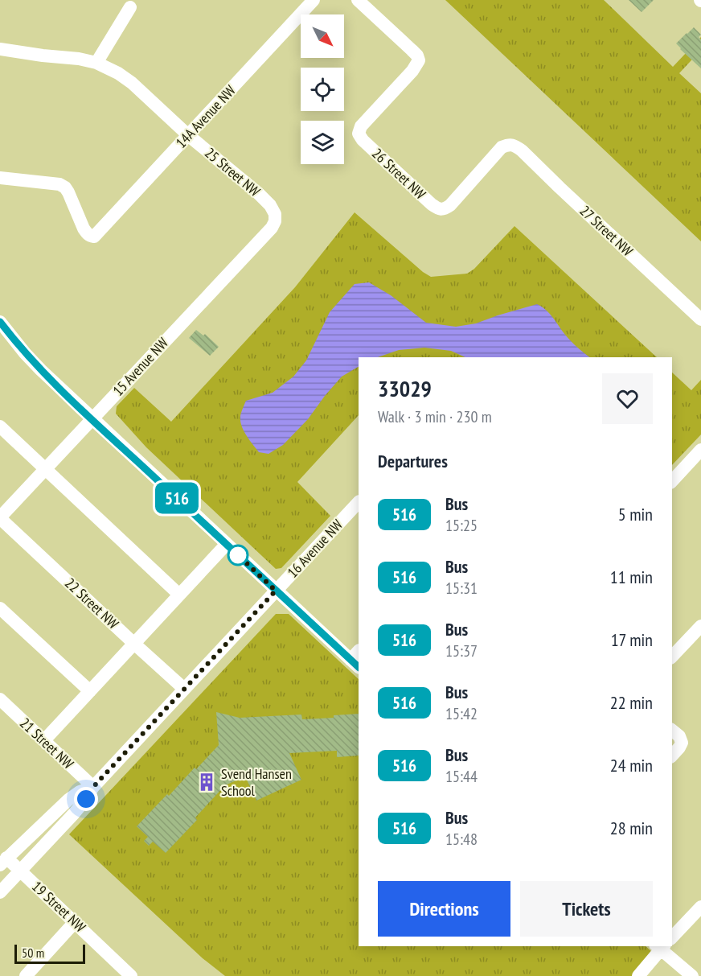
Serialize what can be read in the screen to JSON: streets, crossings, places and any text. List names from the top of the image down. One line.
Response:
{"streets":{"street":["14A Avenue NW","25 Street NW","26 Street NW","27 Street NW","15 Avenue NW","16 Avenue NW","22 Street NW","21 Street NW","19 Street NW"]},"crossings":[["14A Avenue NW","25 Street NW"],["25 Street NW","15 Avenue NW"],["26 Street NW","27 Street NW"],["15 Avenue NW","22 Street NW"],["16 Avenue NW","22 Street NW"],["16 Avenue NW","21 Street NW"],["16 Avenue NW","19 Street NW"]],"places":{"building":["Svend Hansen School"]},"lines":["bus line 516"],"scale_bar":"50 m","north":"bottom right","page":{"on_map":"516","heading":[["33029","Walk · 3 min · 230 m"],"Departures"],"list":[{"mark":"516","name":"Bus","note":"15:25","value":"5 min"},{"mark":"516","name":"Bus","note":"15:31","value":"11 min"},{"mark":"516","name":"Bus","note":"15:37","value":"17 min"},{"mark":"516","name":"Bus","note":"15:42","value":"22 min"},{"mark":"516","name":"Bus","note":"15:44","value":"24 min"},{"mark":"516","name":"Bus","note":"15:48","value":"28 min"}],"buttons":["Directions","Tickets"],"scale":"50 m"}}
